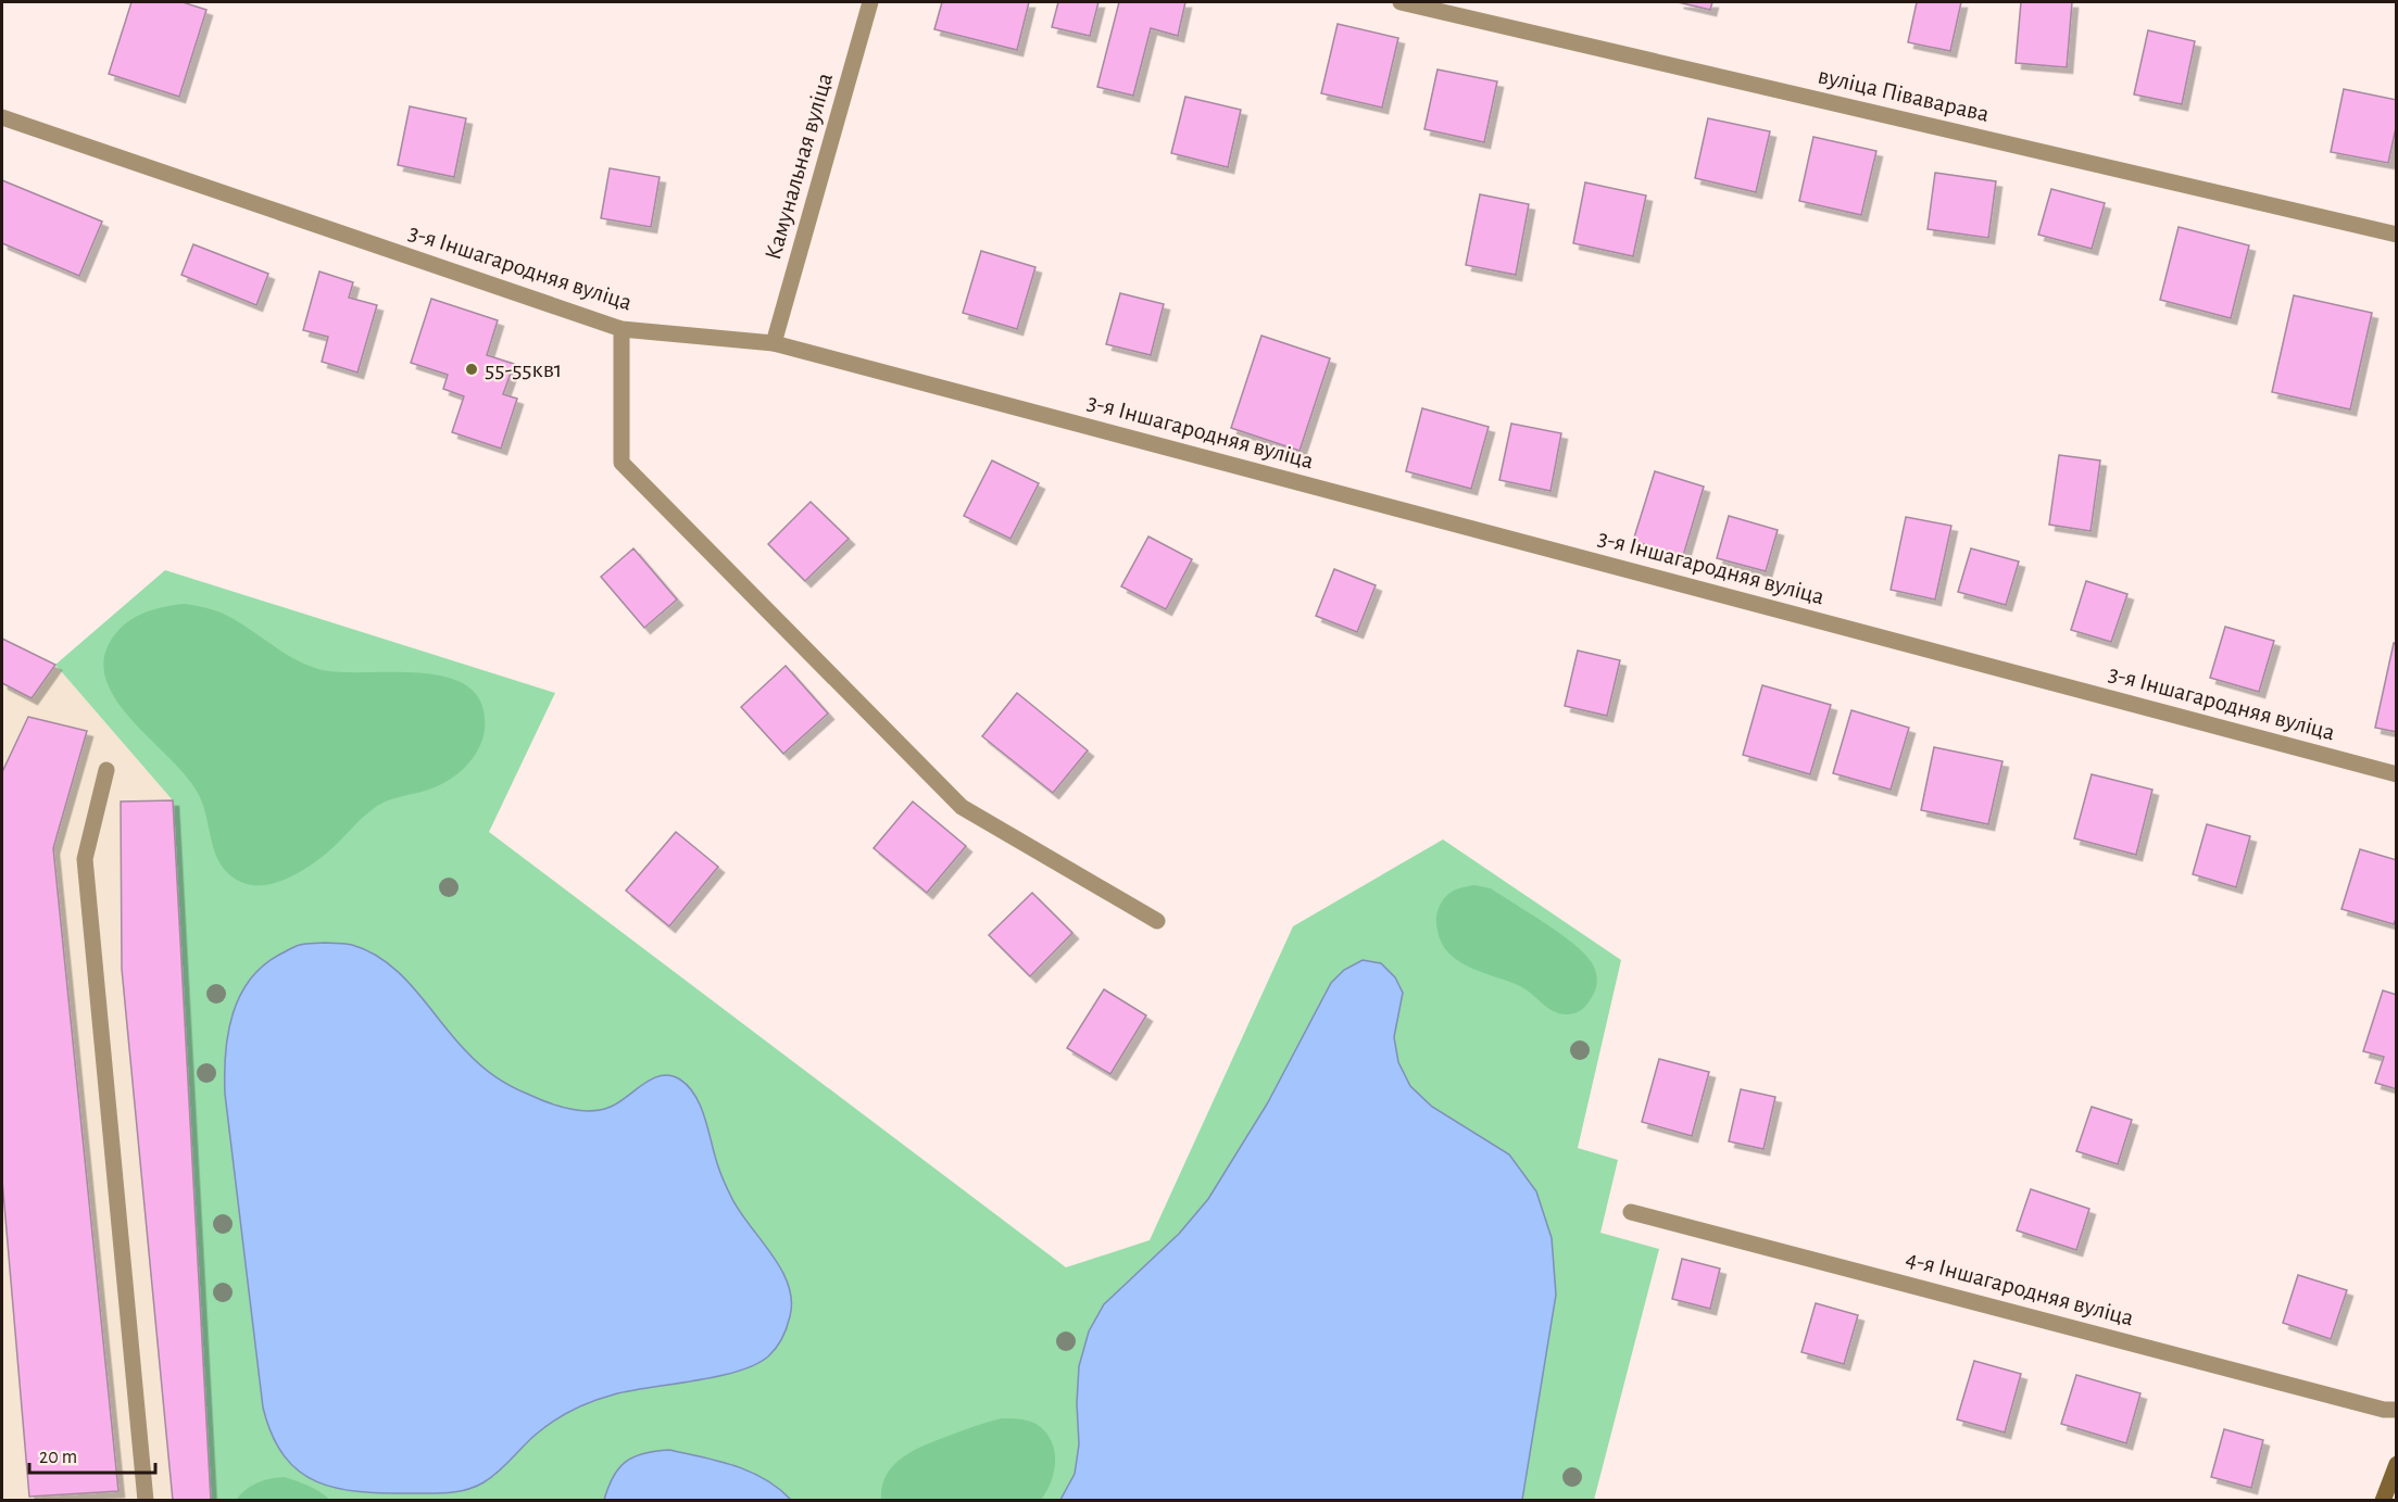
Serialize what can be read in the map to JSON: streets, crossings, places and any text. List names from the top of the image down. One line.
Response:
{"streets":{"street":["вуліца Піваварава","Камунальная вуліца","3-я Іншагародняя вуліца","4-я Іншагародняя вуліца"]},"crossings":[["Камунальная вуліца","3-я Іншагародняя вуліца"]],"places":["55-55кв1"],"scale_bar":"20 m"}
